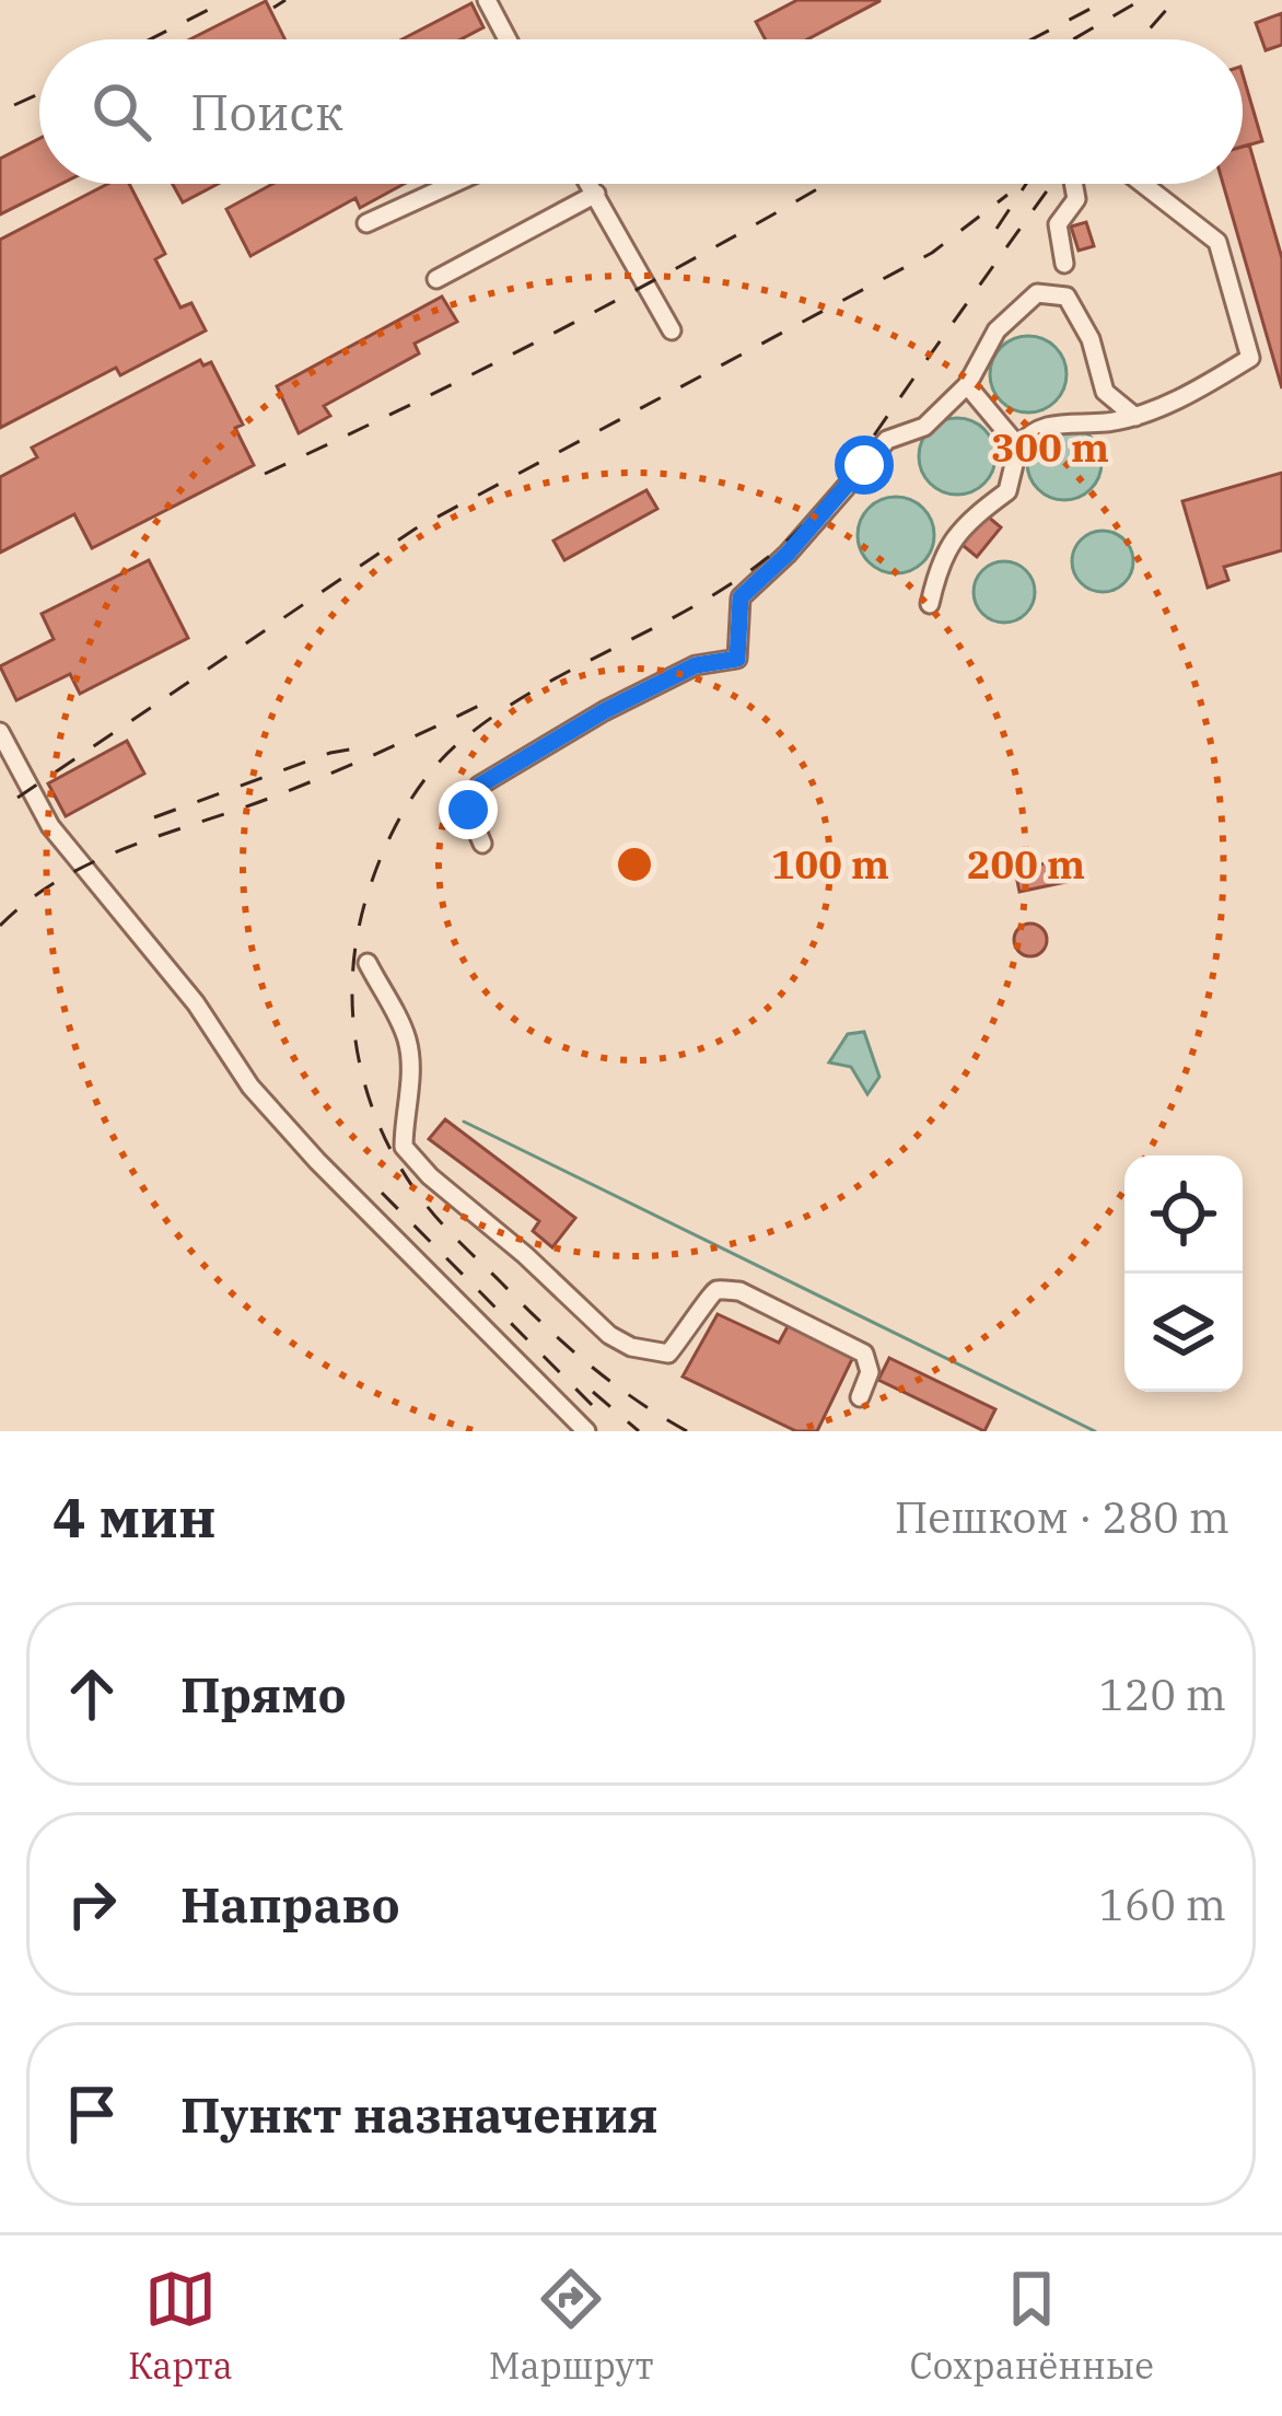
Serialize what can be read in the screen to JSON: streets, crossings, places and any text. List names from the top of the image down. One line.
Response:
{"page":{"search":"Поиск","heading":["4 мин","Пешком · 280 m"],"list":[["Прямо","120 m"],["Направо","160 m"],"Пункт назначения"],"nav":["Карта","Маршрут","Сохранённые"]},"rings":["300 m","100 m","200 m"]}
